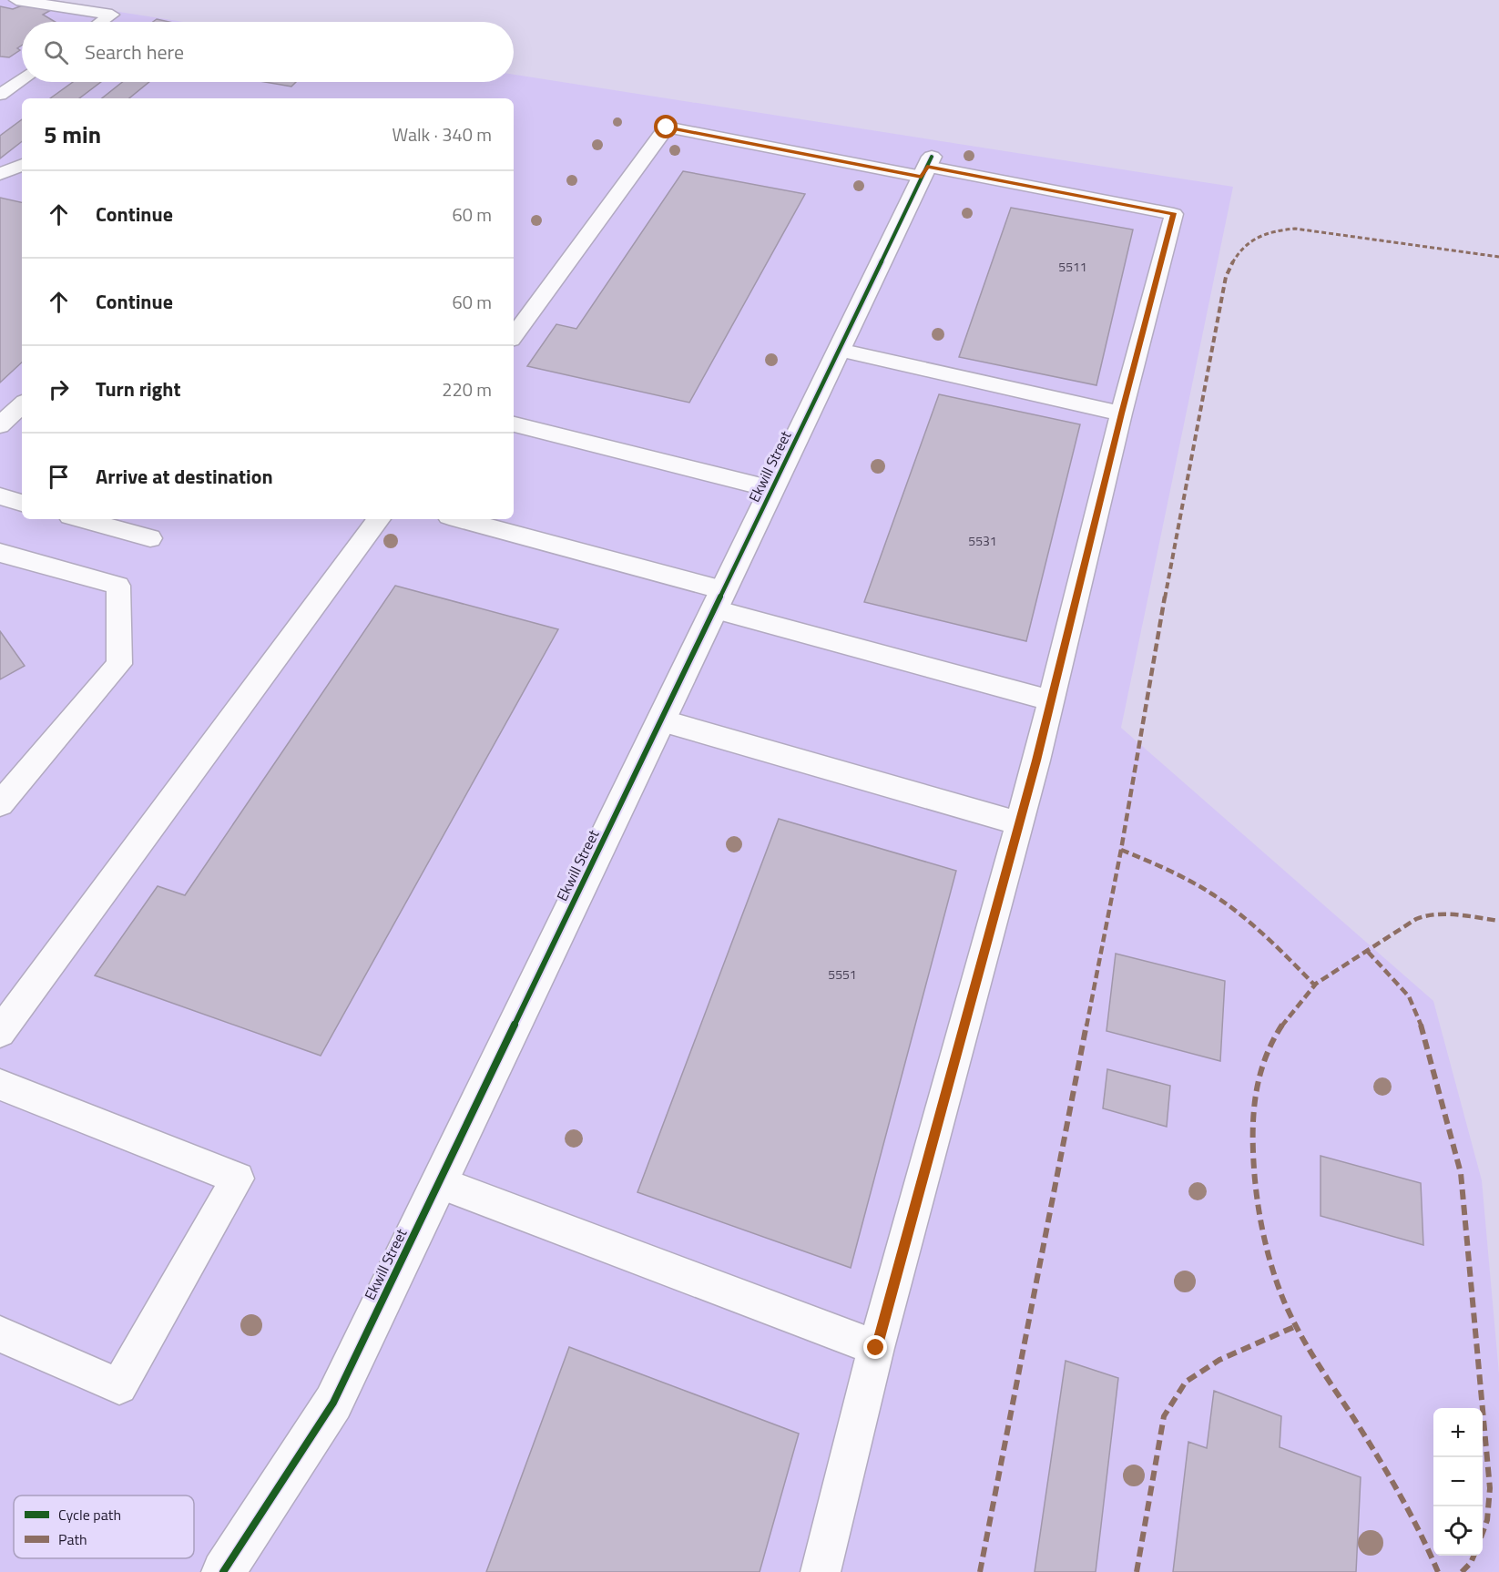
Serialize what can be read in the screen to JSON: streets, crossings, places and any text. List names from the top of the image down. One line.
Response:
{"streets":{"street":["Ekwill Street"]},"house_numbers":["5511","5531","5551"],"legend":["Cycle path","Path"],"page":{"search":"Search here","heading":["5 min","Walk · 340 m"],"list":[["Continue","60 m"],["Continue","60 m"],["Turn right","220 m"],"Arrive at destination"],"map_buttons":["+","−"]}}
